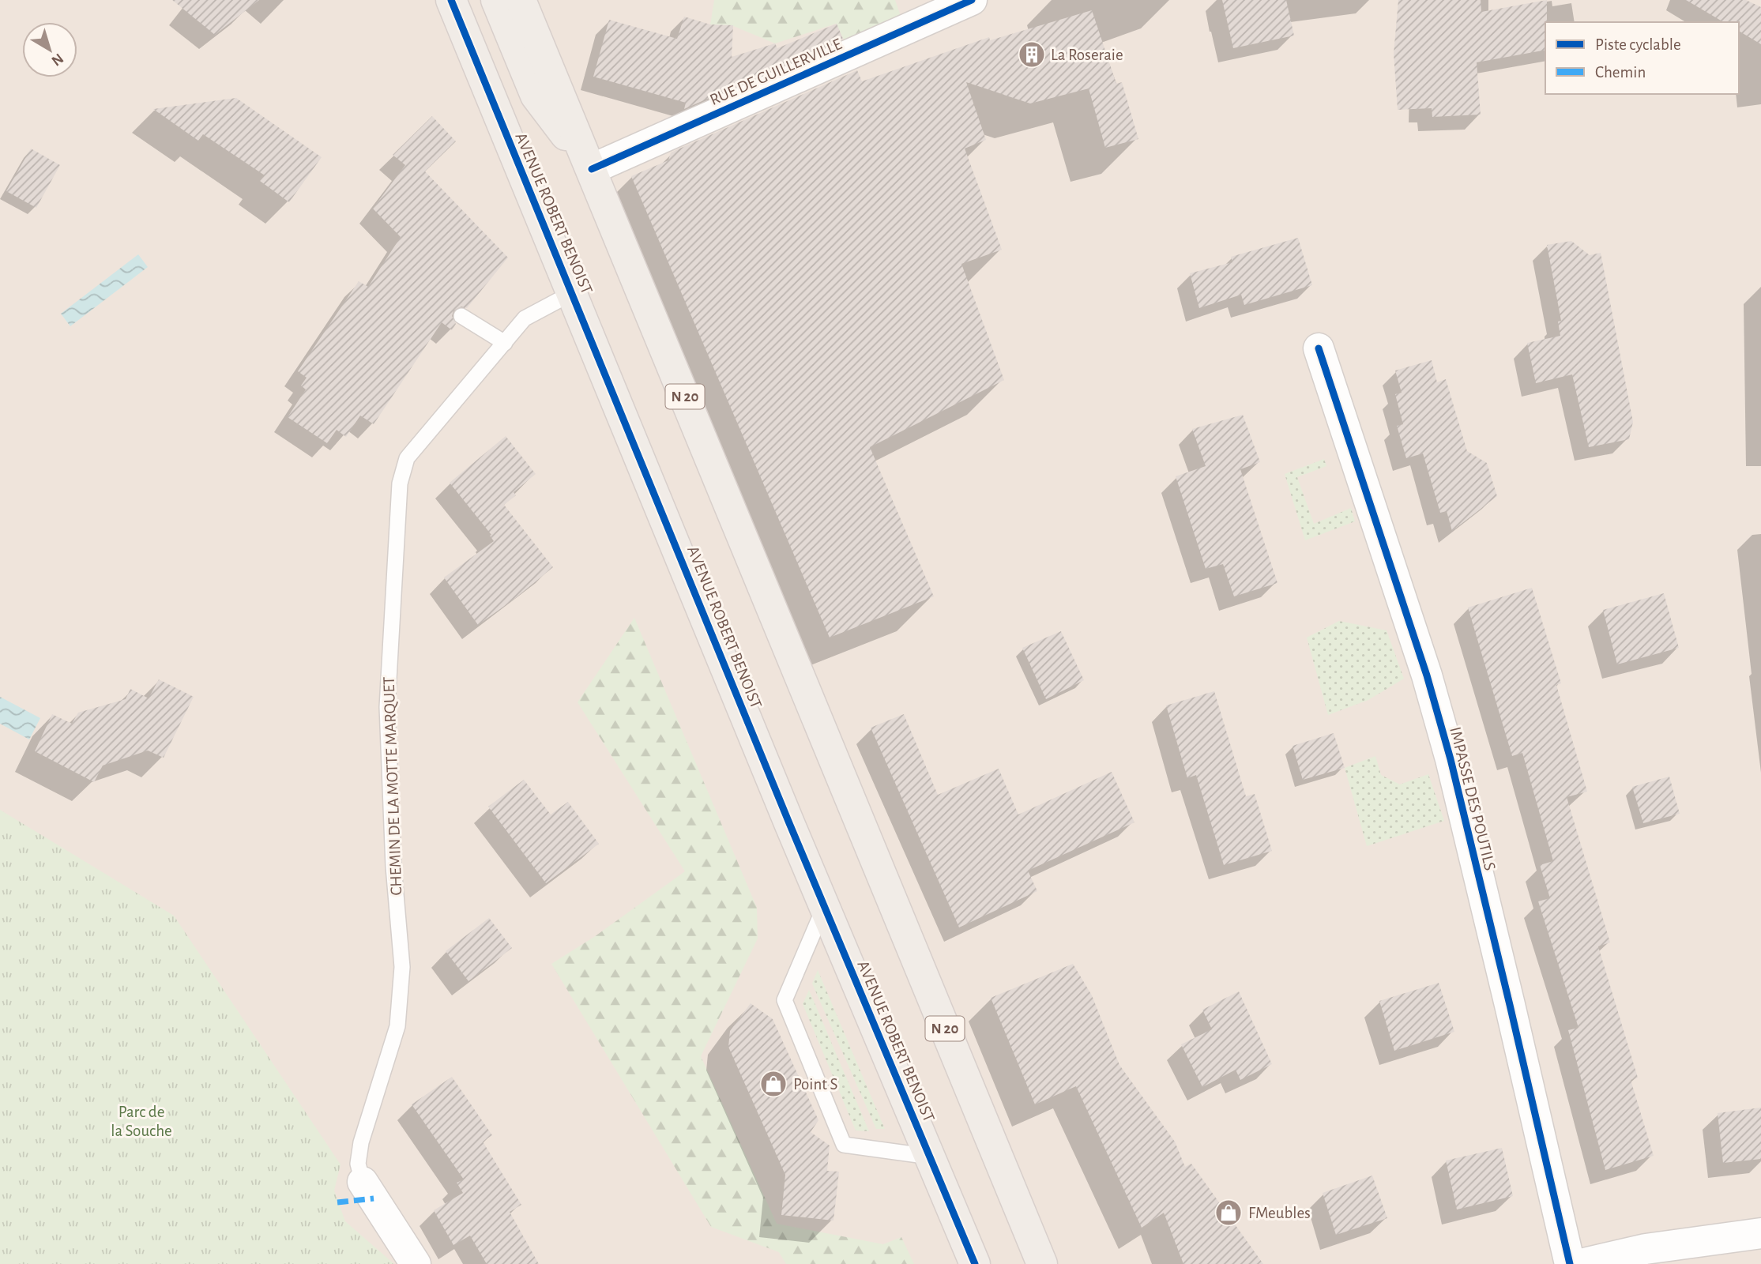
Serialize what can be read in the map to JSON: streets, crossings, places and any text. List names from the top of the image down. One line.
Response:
{"streets":{"main road":["AVENUE ROBERT BENOIST","N 20"],"street":["RUE DE GUILLERVILLE","CHEMIN DE LA MOTTE MARQUET","IMPASSE DES POUTILS"]},"crossings":[["RUE DE GUILLERVILLE","N 20"],["AVENUE ROBERT BENOIST","CHEMIN DE LA MOTTE MARQUET"]],"parks":["Parc de la Souche"],"places":{"building":["La Roseraie"],"shop":["Point S","FMeubles"]},"legend":["Piste cyclable","Chemin"],"north":"bottom right"}
